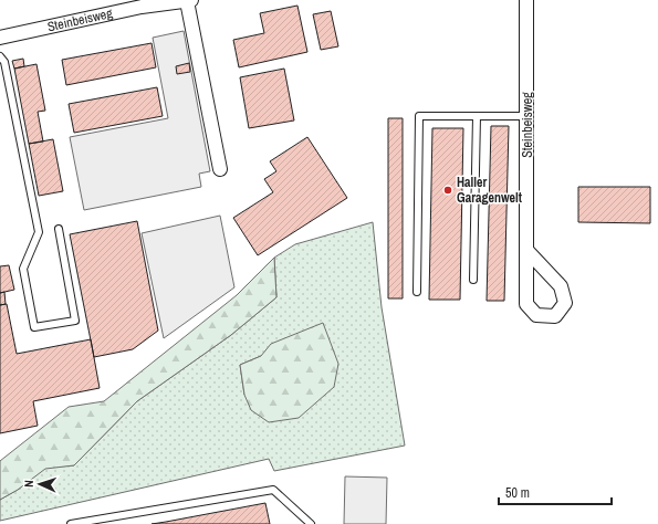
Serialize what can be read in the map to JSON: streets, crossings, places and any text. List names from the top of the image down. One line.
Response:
{"streets":{"street":["Steinbeisweg"]},"places":["Haller Garagenwelt"],"scale_bar":"50 m","north":"left"}
